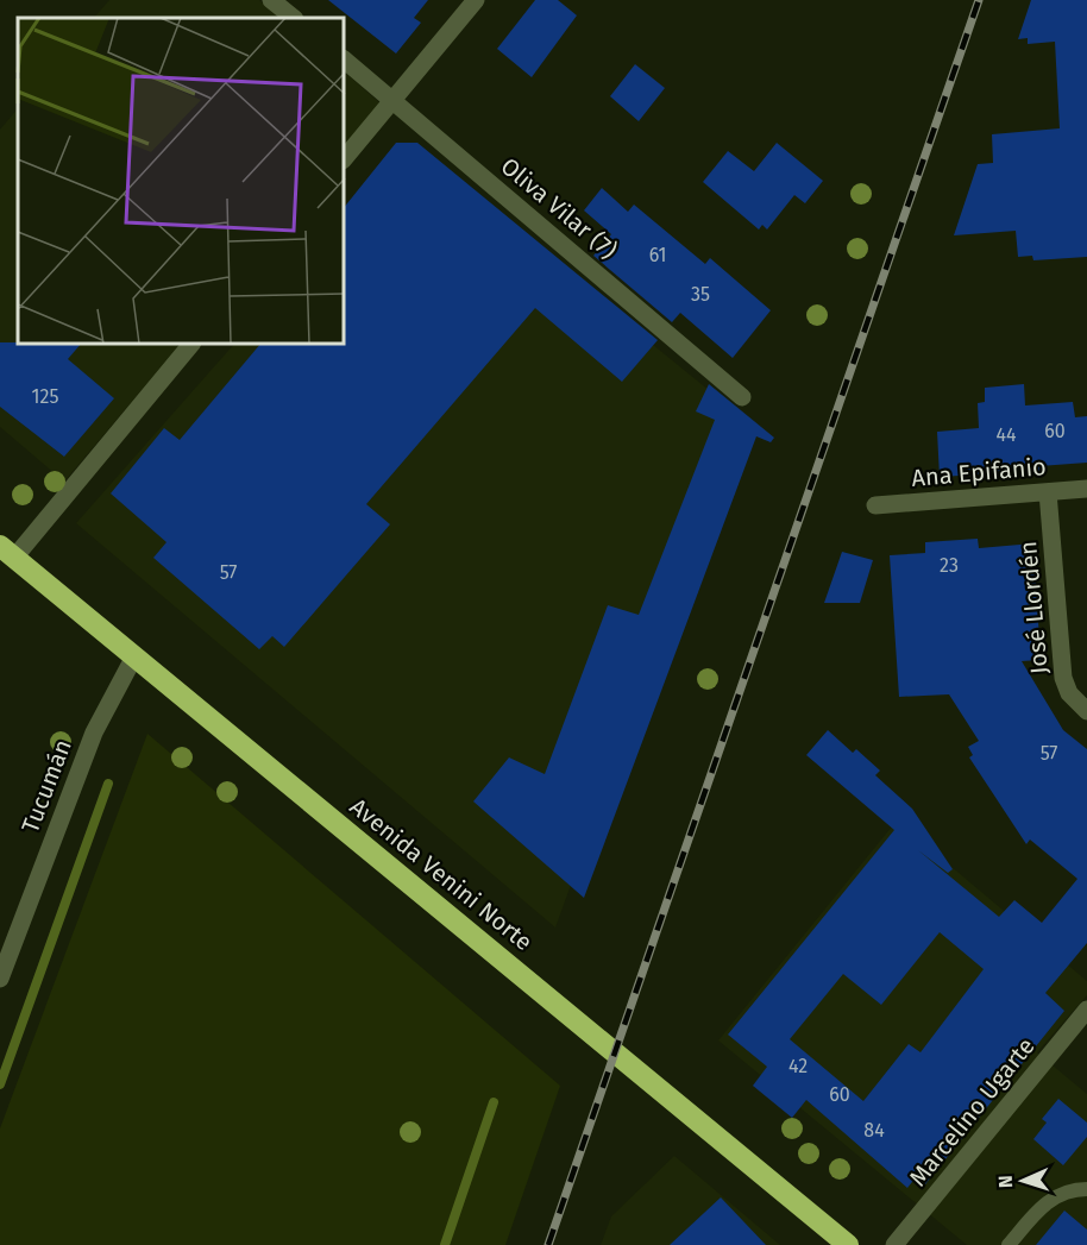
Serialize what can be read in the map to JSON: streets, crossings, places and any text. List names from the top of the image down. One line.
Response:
{"streets":{"highway":["Avenida Venini Norte"],"street":["Oliva Vilar (7)","Ana Epifanio","José Llordén","Tucumán","Marcelino Ugarte"]},"crossings":[["Ana Epifanio","José Llordén"],["Tucumán","Avenida Venini Norte"]],"house_numbers":["61","35","125","60","44","23","57","57","42","60","84"],"north":"left"}
